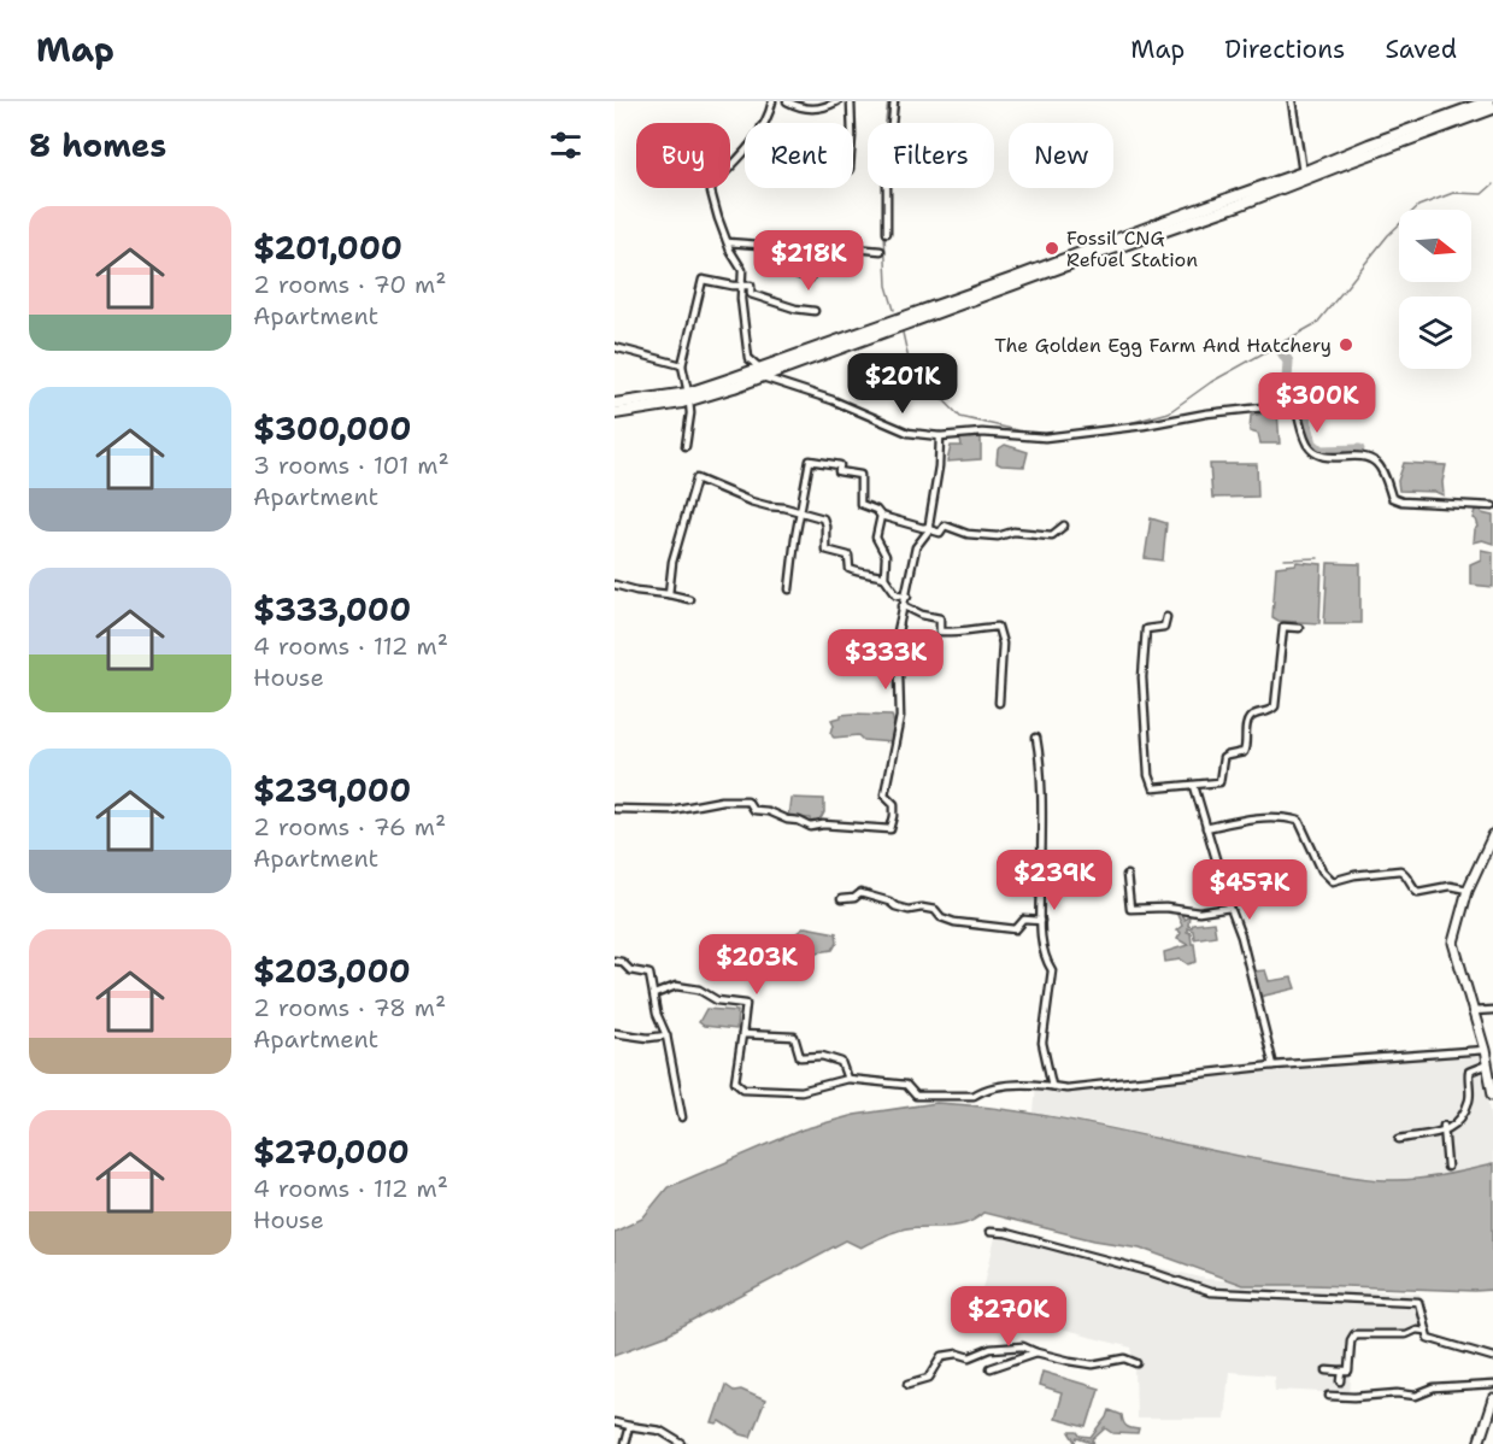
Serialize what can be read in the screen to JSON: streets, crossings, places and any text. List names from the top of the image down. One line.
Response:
{"places":["Fossil CNG Refuel Station","The Golden Egg Farm And Hatchery"],"north":"right","page":{"header":"Map","nav":["Map","Directions","Saved"],"heading":"8 homes","chip":["Buy","Rent","Filters","New"],"list":[{"name":"$201,000","note":"2 rooms · 70 m² · Apartment"},{"name":"$300,000","note":"3 rooms · 101 m² · Apartment"},{"name":"$333,000","note":"4 rooms · 112 m² · House"},{"name":"$239,000","note":"2 rooms · 76 m² · Apartment"},{"name":"$203,000","note":"2 rooms · 78 m² · Apartment"},{"name":"$270,000","note":"4 rooms · 112 m² · House"}],"price":["$218K","$201K","$300K","$333K","$239K","$457K","$203K","$270K"]}}
